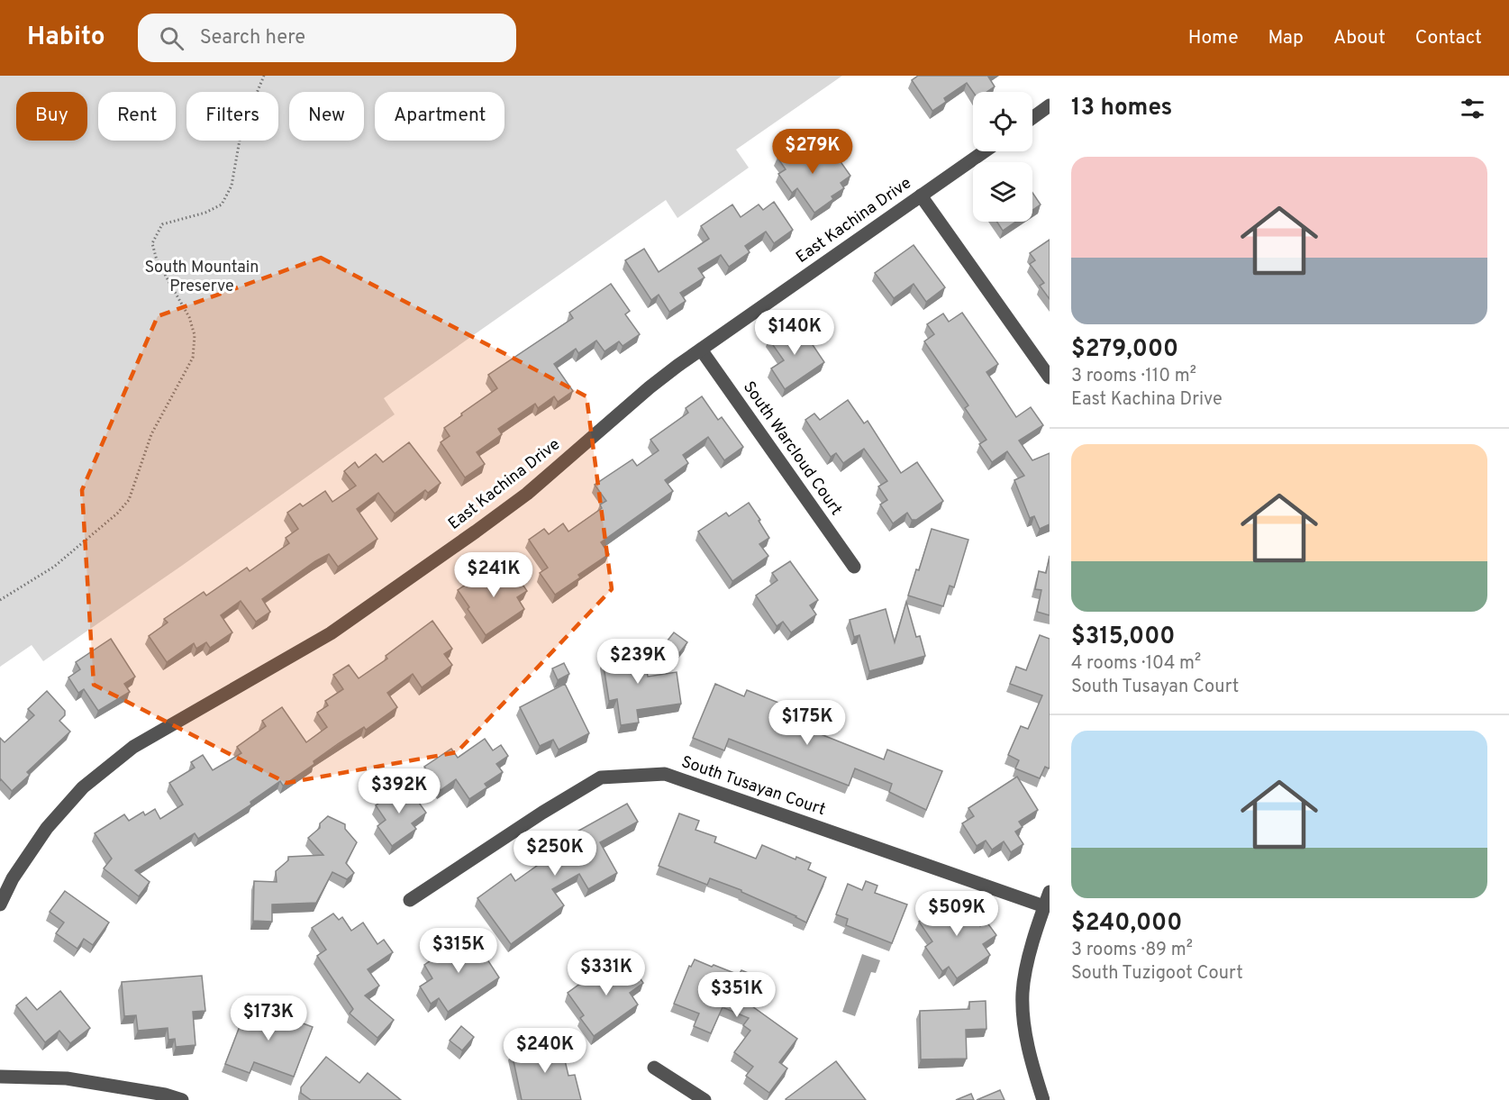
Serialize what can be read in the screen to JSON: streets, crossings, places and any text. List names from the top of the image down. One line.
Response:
{"streets":{"street":["East Kachina Drive","South Warcloud Court","South Tusayan Court"]},"crossings":[["East Kachina Drive","South Warcloud Court"]],"parks":["South Mountain Preserve"],"page":{"header":"Habito","search":"Search here","nav":["Home","Map","About","Contact"],"heading":"13 homes","chip":["Buy","Rent","Filters","New","Apartment"],"price":["$279K","$140K","$241K","$239K","$175K","$392K","$250K","$509K","$315K","$331K","$351K","$173K","$240K"],"list":[{"name":"$279,000","note":"3 rooms · 110 m² · East Kachina Drive"},{"name":"$315,000","note":"4 rooms · 104 m² · South Tusayan Court"},{"name":"$240,000","note":"3 rooms · 89 m² · South Tuzigoot Court"}]}}
